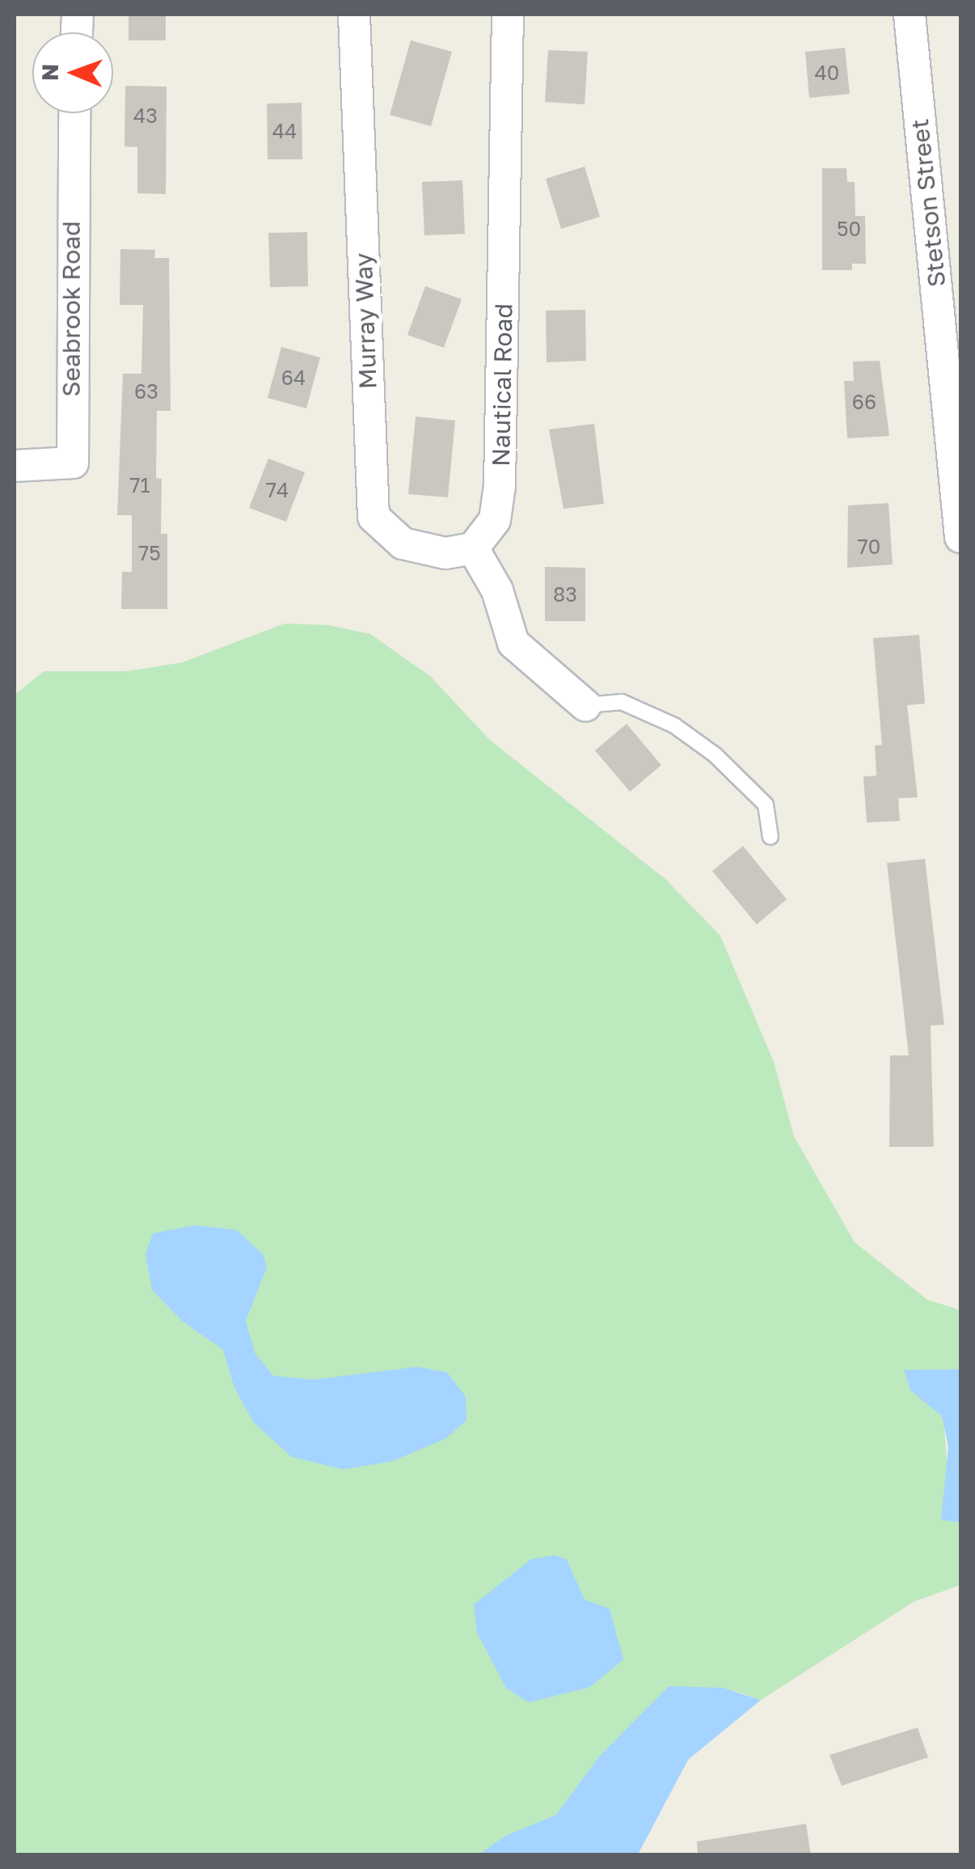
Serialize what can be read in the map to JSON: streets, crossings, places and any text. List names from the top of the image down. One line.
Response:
{"streets":{"street":["Stetson Street","Seabrook Road","Murray Way","Nautical Road"]},"crossings":[["Murray Way","Nautical Road"]],"house_numbers":["40","43","44","50","64","63","66","71","74","70","75","83"],"north":"left"}
